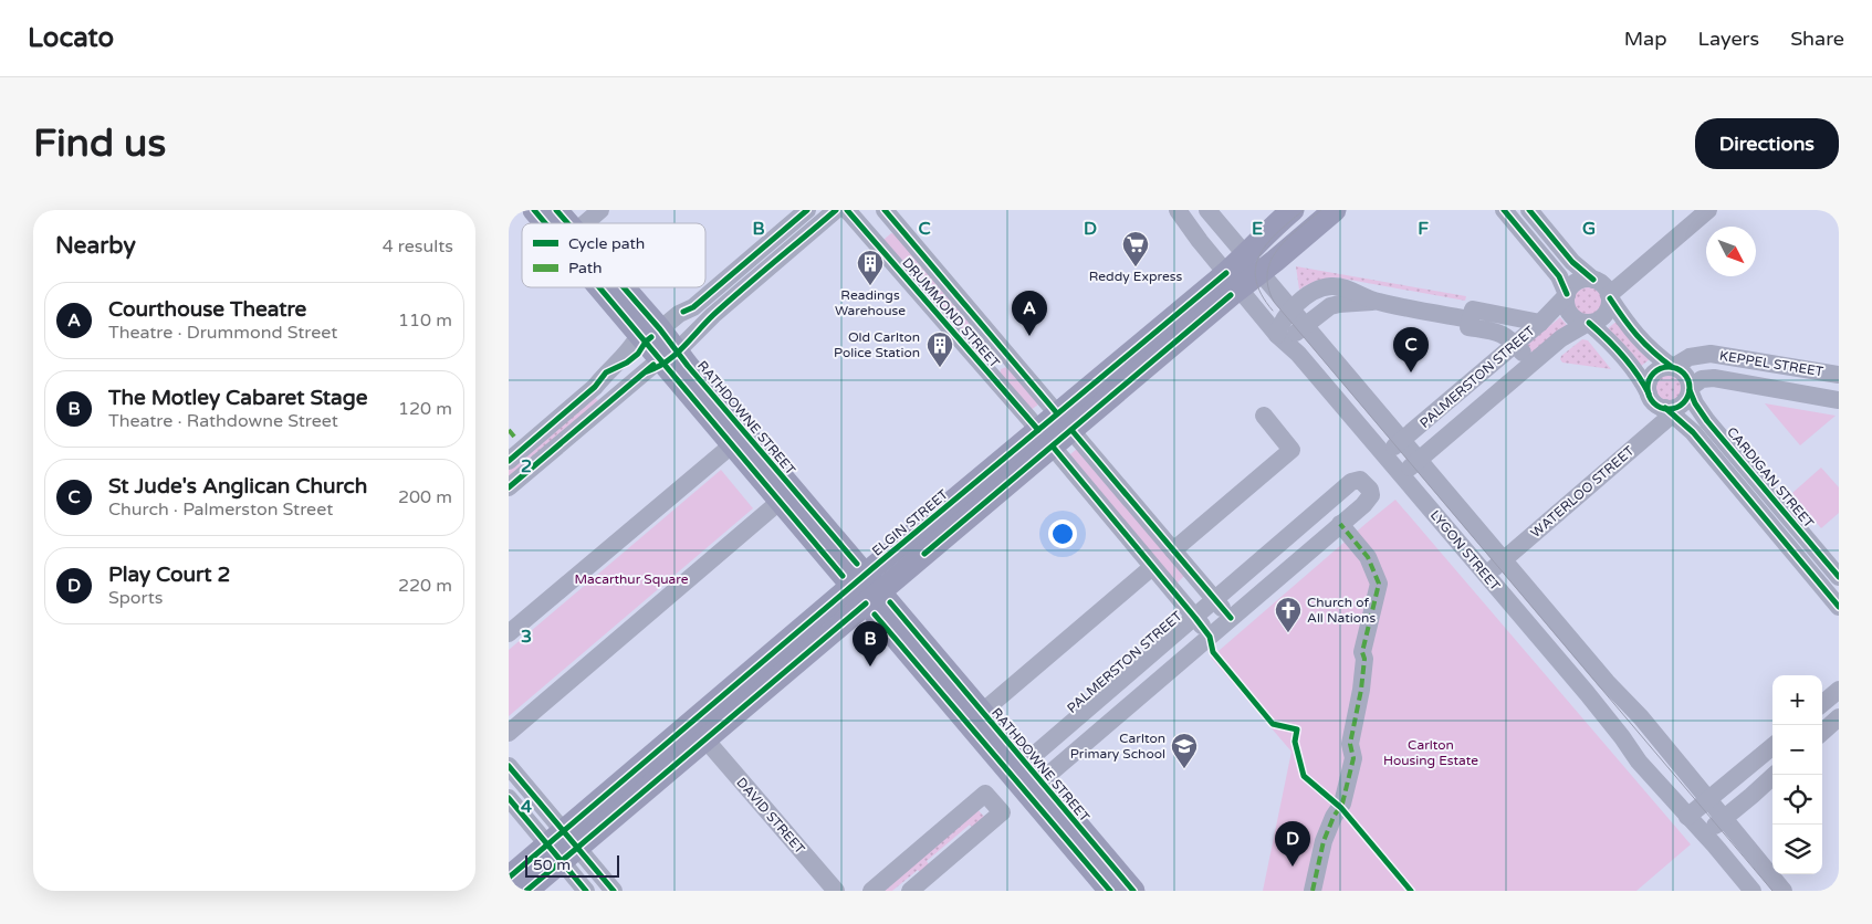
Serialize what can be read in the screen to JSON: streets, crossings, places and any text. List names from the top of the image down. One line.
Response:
{"streets":{"main road":["RATHDOWNE STREET"],"street":["DRUMMOND STREET","KEPPEL STREET","PALMERSTON STREET","CARDIGAN STREET","WATERLOO STREET","LYGON STREET","DAVID STREET"],"cycle path":["ELGIN STREET"]},"crossings":[["DRUMMOND STREET","PALMERSTON STREET"],["KEPPEL STREET","CARDIGAN STREET"],["KEPPEL STREET","WATERLOO STREET"],["PALMERSTON STREET","RATHDOWNE STREET"],["PALMERSTON STREET","LYGON STREET"],["CARDIGAN STREET","WATERLOO STREET"],["WATERLOO STREET","LYGON STREET"]],"parks":["Macarthur Square","Carlton Housing Estate"],"places":{"supermarket":["Reddy Express"],"building":["Readings Warehouse","Old Carlton Police Station"],"church":["Church of All Nations"],"school or university":["Carlton Primary School"]},"legend":["Cycle path","Path"],"scale_bar":"50 m","north":"bottom right","page":{"header":"Locato","nav":["Map","Layers","Share"],"buttons":"Directions","title":"Find us","heading":["Nearby","4 results"],"list":[{"mark":"A","name":"Courthouse Theatre","note":"Theatre · Drummond Street","value":"110 m"},{"mark":"B","name":"The Motley Cabaret Stage","note":"Theatre · Rathdowne Street","value":"120 m"},{"mark":"C","name":"St Jude's Anglican Church","note":"Church · Palmerston Street","value":"200 m"},{"mark":"D","name":"Play Court 2","note":"Sports","value":"220 m"}],"pins":["A","C","B","D"],"map_buttons":["+","−"],"scale":"50 m"},"grid":{"columns":["B","C","D","E","F","G"],"rows":["2","3","4"]}}
